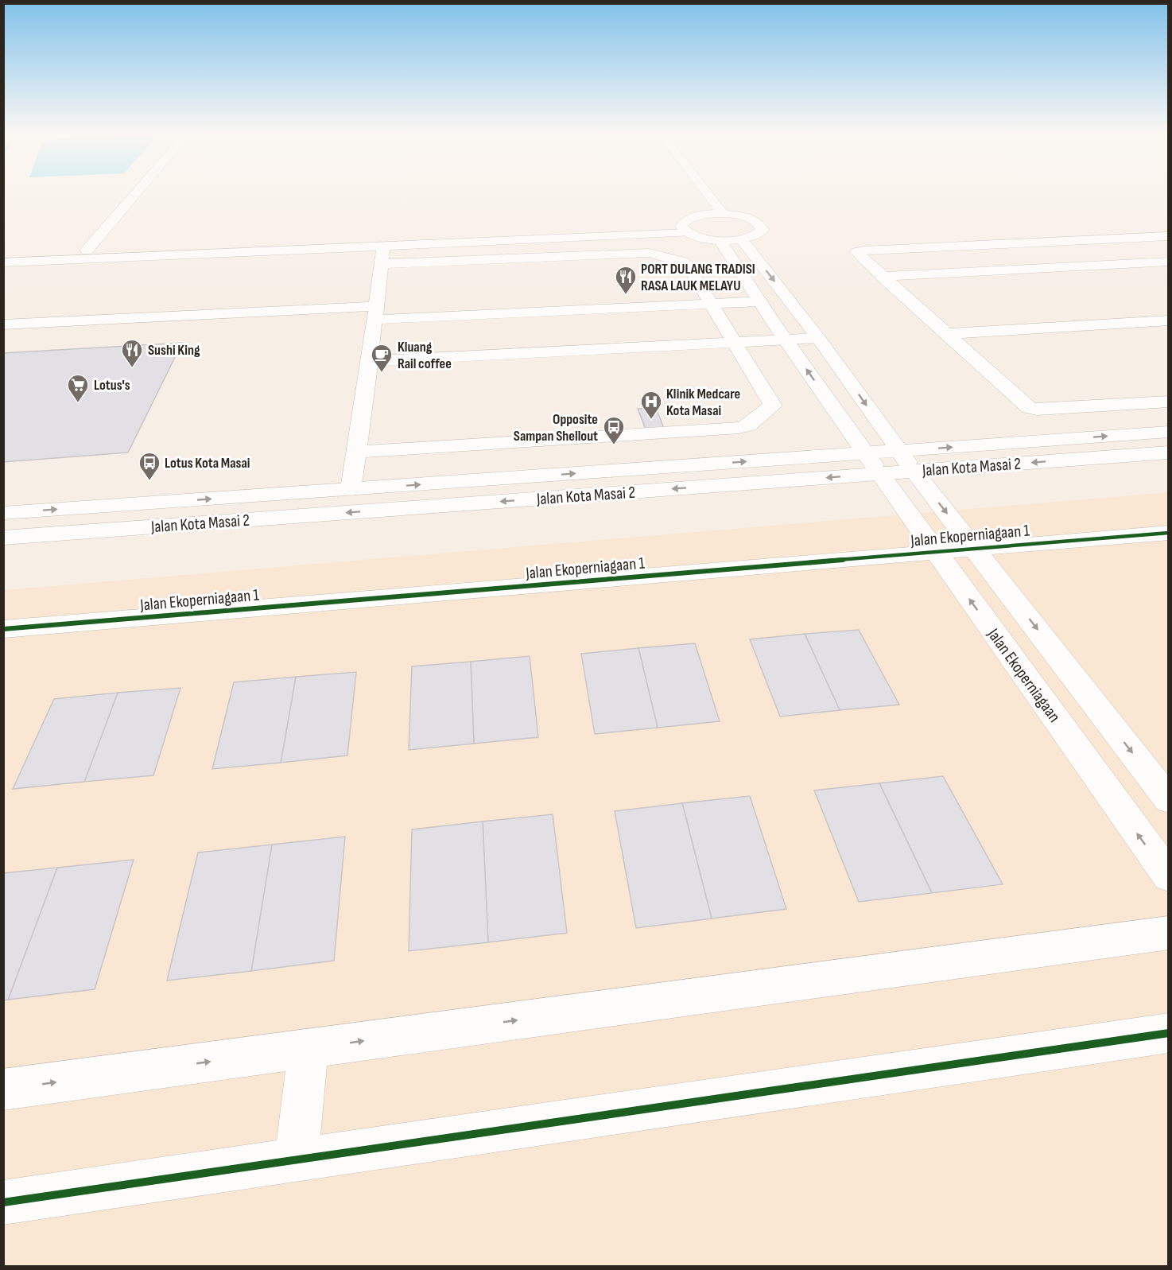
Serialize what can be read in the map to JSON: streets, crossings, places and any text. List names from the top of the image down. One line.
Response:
{"streets":{"street":["Jalan Kota Masai 2","Jalan Ekoperniagaan 1","Jalan Ekoperniagaan"]},"crossings":[["Jalan Kota Masai 2","Jalan Ekoperniagaan"],["Jalan Ekoperniagaan 1","Jalan Ekoperniagaan"]],"places":{"restaurant":["PORT DULANG TRADISI RASA LAUK MELAYU","Sushi King"],"cafe":["Kluang Rail coffee"],"supermarket":["Lotus's"],"hospital":["Klinik Medcare Kota Masai"],"bus stop":["Opposite Sampan Shellout","Lotus Kota Masai"]}}
